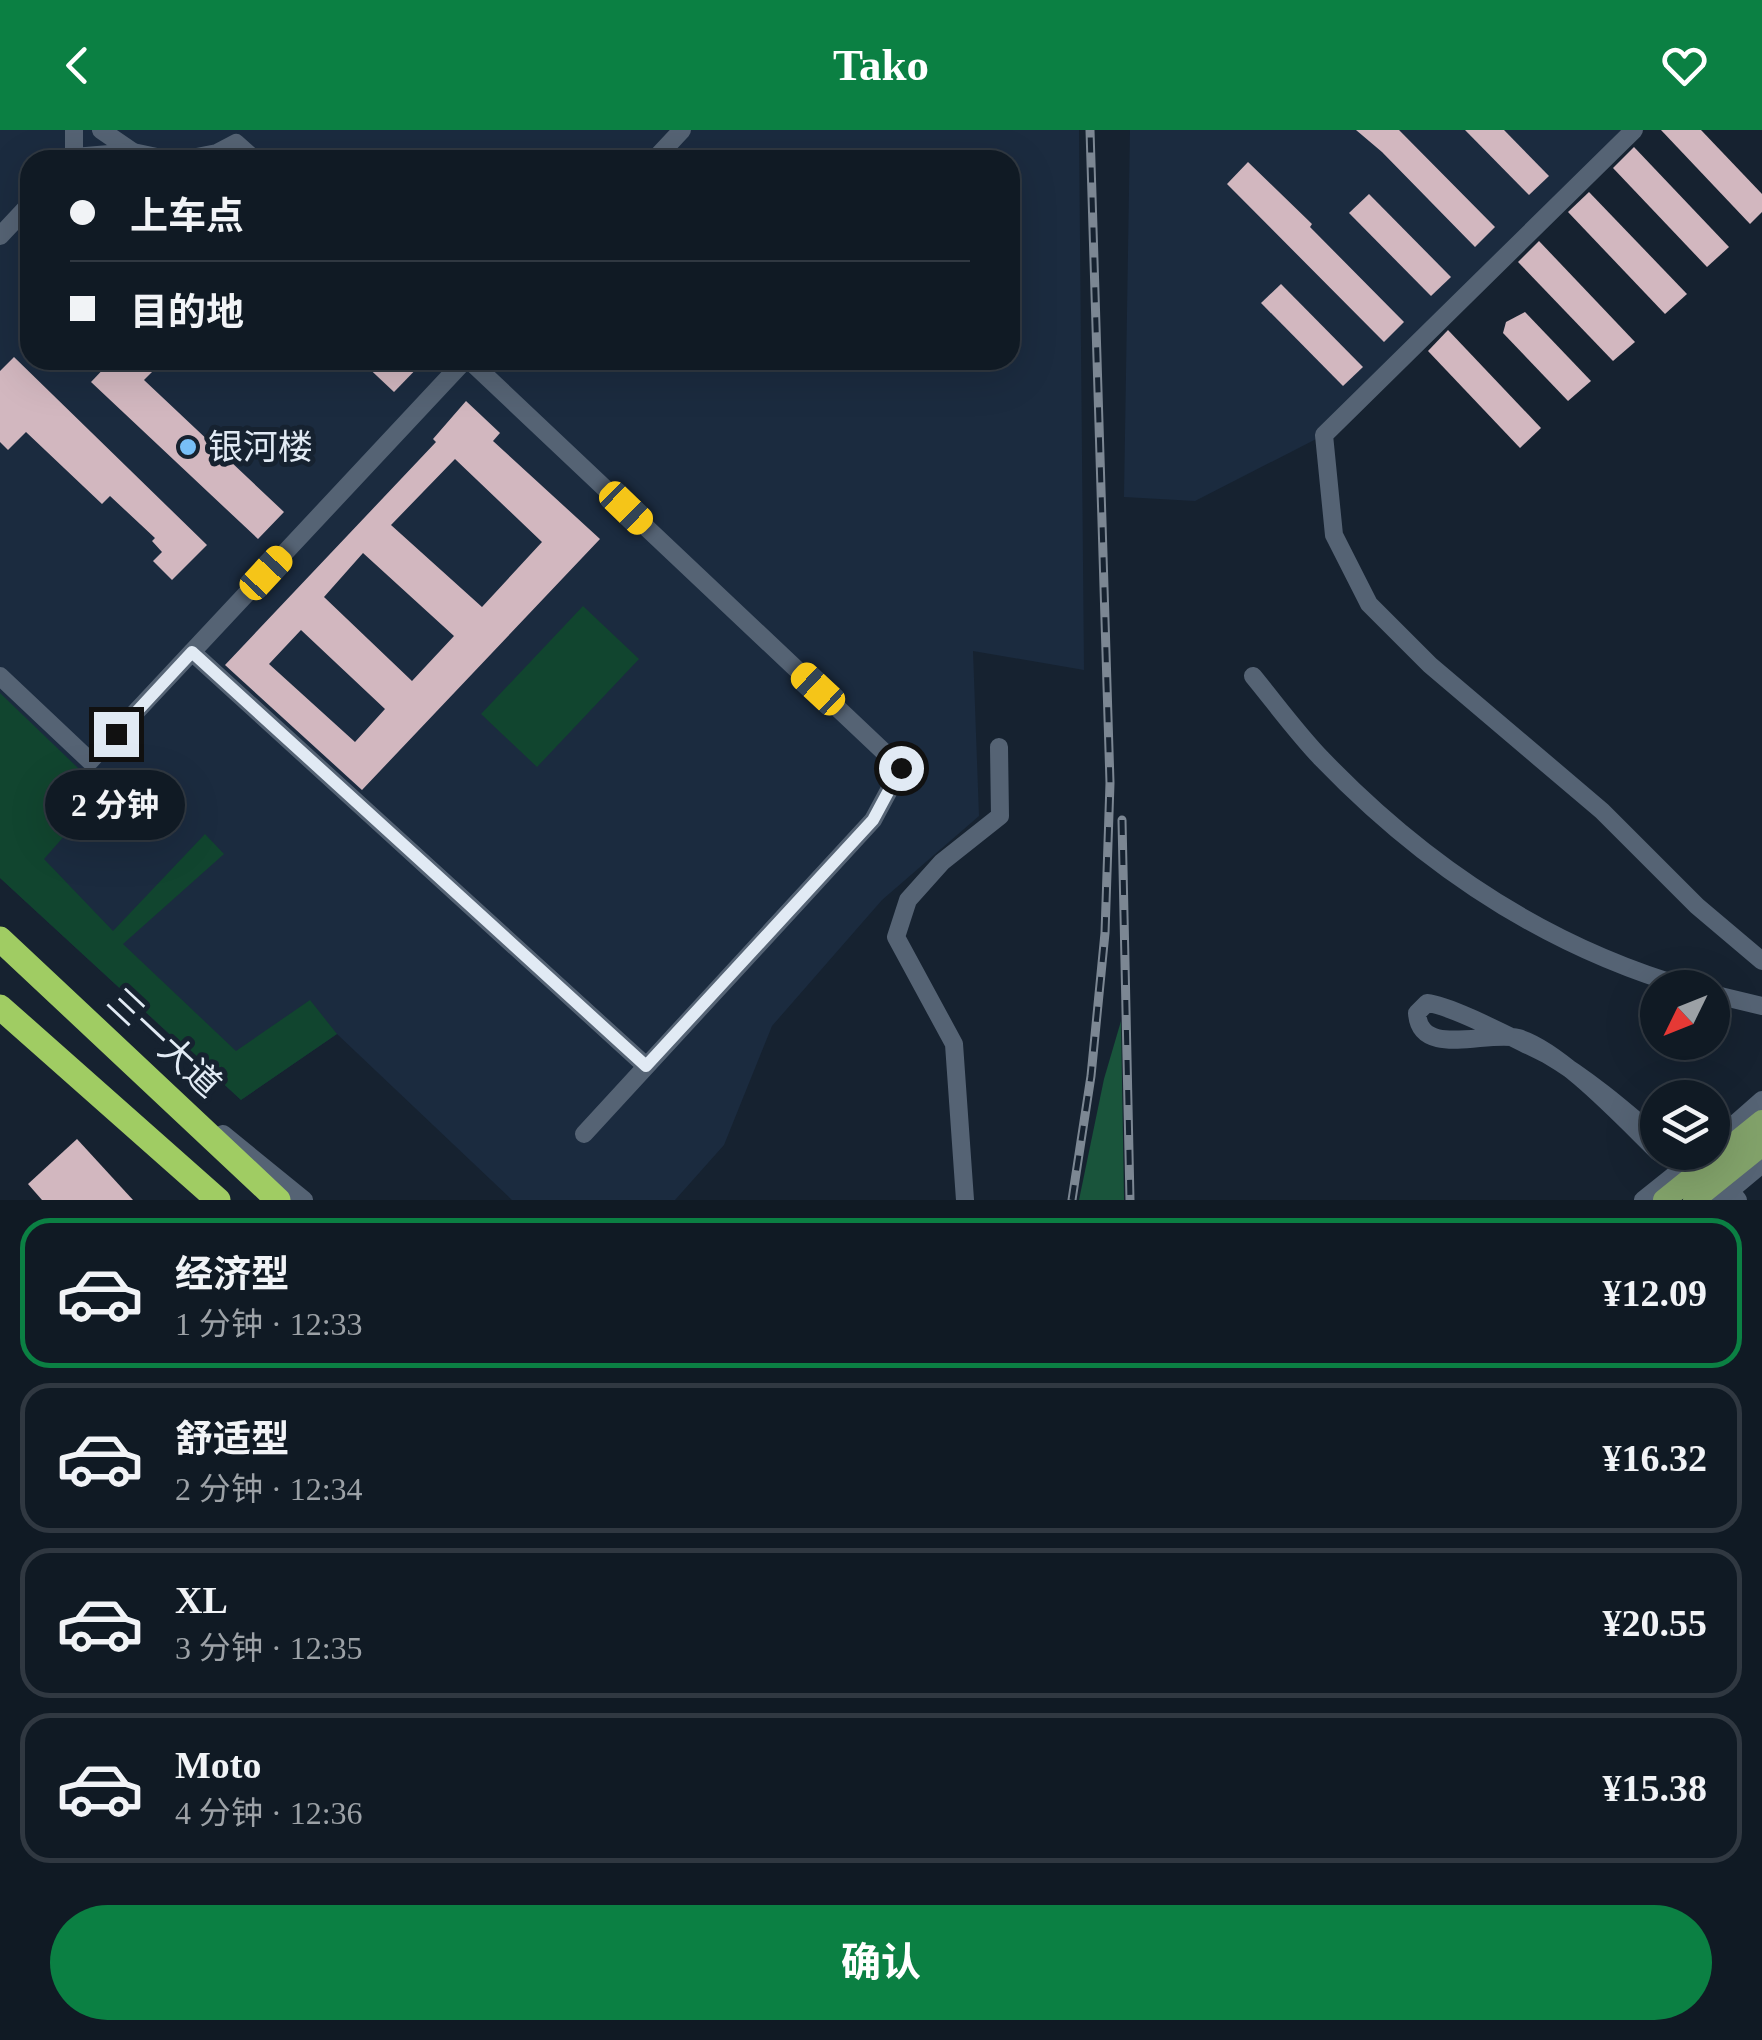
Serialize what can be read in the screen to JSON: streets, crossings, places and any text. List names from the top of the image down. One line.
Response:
{"streets":{"highway":["三一大道"]},"places":["银河楼"],"north":"bottom left","page":{"header":"Tako","banner":["上车点","目的地"],"bubble":"2 分钟","list":[{"name":"经济型","note":"1 分钟 · 12:33","value":"¥12.09"},{"name":"舒适型","note":"2 分钟 · 12:34","value":"¥16.32"},{"name":"XL","note":"3 分钟 · 12:35","value":"¥20.55"},{"name":"Moto","note":"4 分钟 · 12:36","value":"¥15.38"}],"buttons":"确认"}}
